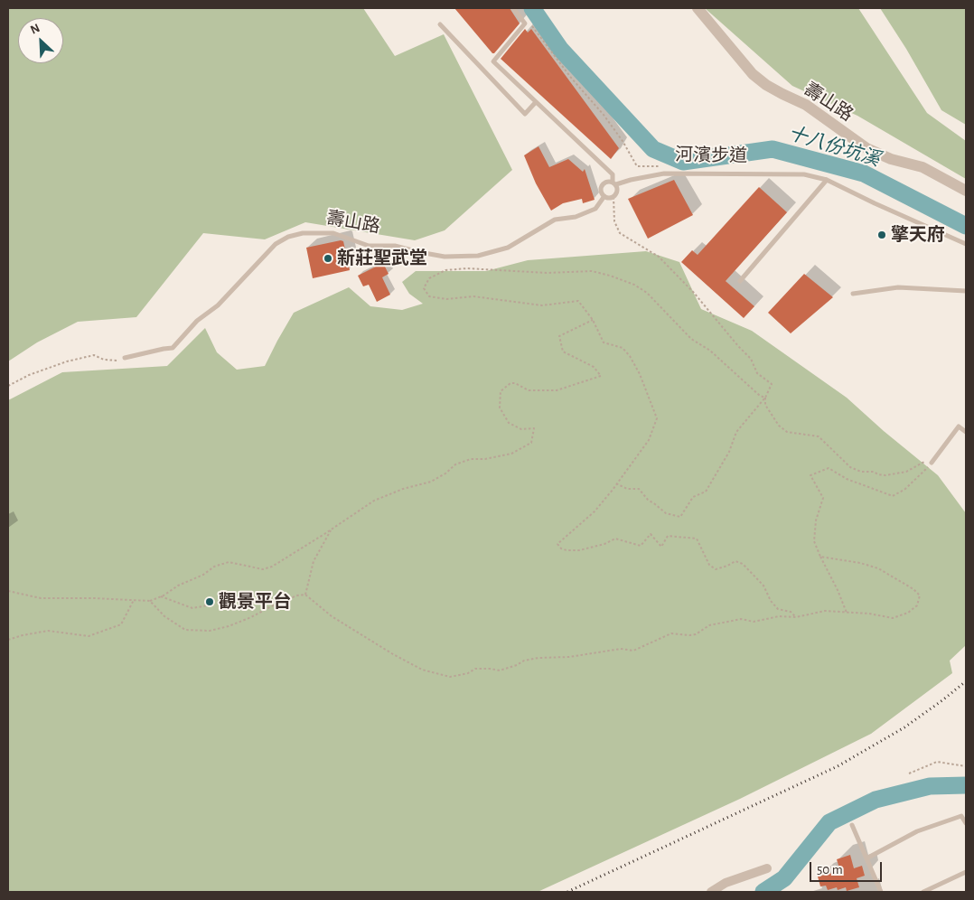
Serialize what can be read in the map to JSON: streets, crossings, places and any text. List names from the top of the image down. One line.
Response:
{"streets":{"street":["壽山路"],"path":["河濱步道"]},"water":["十八份坑溪"],"places":["擎天府","新莊聖武堂","觀景平台"],"scale_bar":"50 m","north":"top left"}
